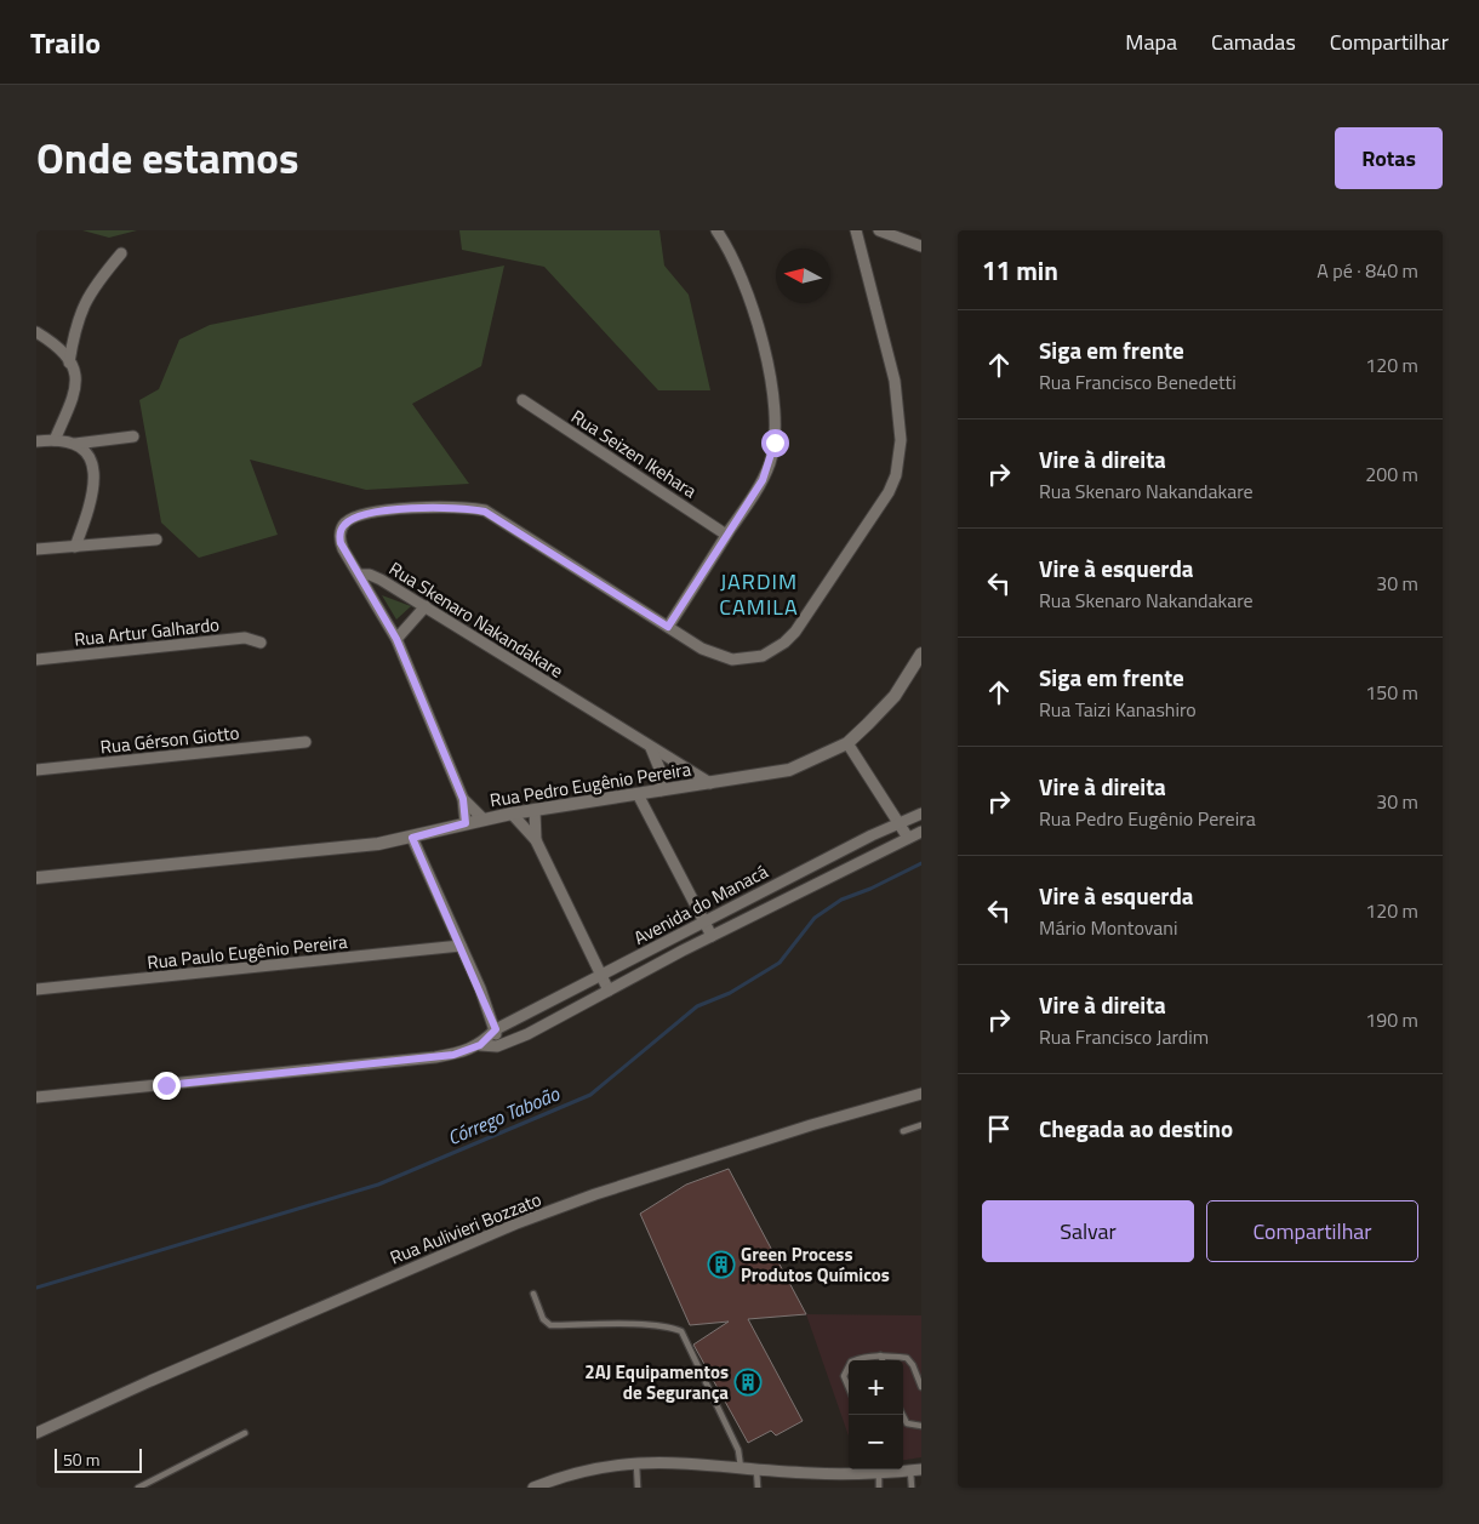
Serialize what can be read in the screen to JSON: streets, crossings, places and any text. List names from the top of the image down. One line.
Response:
{"streets":{"street":["Rua Seizen Ikehara","Rua Skenaro Nakandakare","Rua Artur Galhardo","Rua Gérson Giotto","Rua Pedro Eugênio Pereira","Avenida do Manacá","Rua Paulo Eugênio Pereira","Rua Aulivieri Bozzato"]},"crossings":[["Rua Skenaro Nakandakare","Rua Pedro Eugênio Pereira"]],"districts":["JARDIM CAMILA"],"water":["Córrego Taboão"],"places":{"building":["Green Process Produtos Químicos","2AJ Equipamentos de Segurança"]},"scale_bar":"50 m","north":"left","page":{"header":"Trailo","nav":["Mapa","Camadas","Compartilhar"],"title":"Onde estamos","buttons":["Rotas",["Salvar","Compartilhar"]],"heading":["11 min","A pé · 840 m"],"list":[["Siga em frente","Rua Francisco Benedetti","120 m"],["Vire à direita","Rua Skenaro Nakandakare","200 m"],["Vire à esquerda","Rua Skenaro Nakandakare","30 m"],["Siga em frente","Rua Taizi Kanashiro","150 m"],["Vire à direita","Rua Pedro Eugênio Pereira","30 m"],["Vire à esquerda","Mário Montovani","120 m"],["Vire à direita","Rua Francisco Jardim","190 m"],"Chegada ao destino"],"map_buttons":["+","−"],"scale":"50 m"}}
